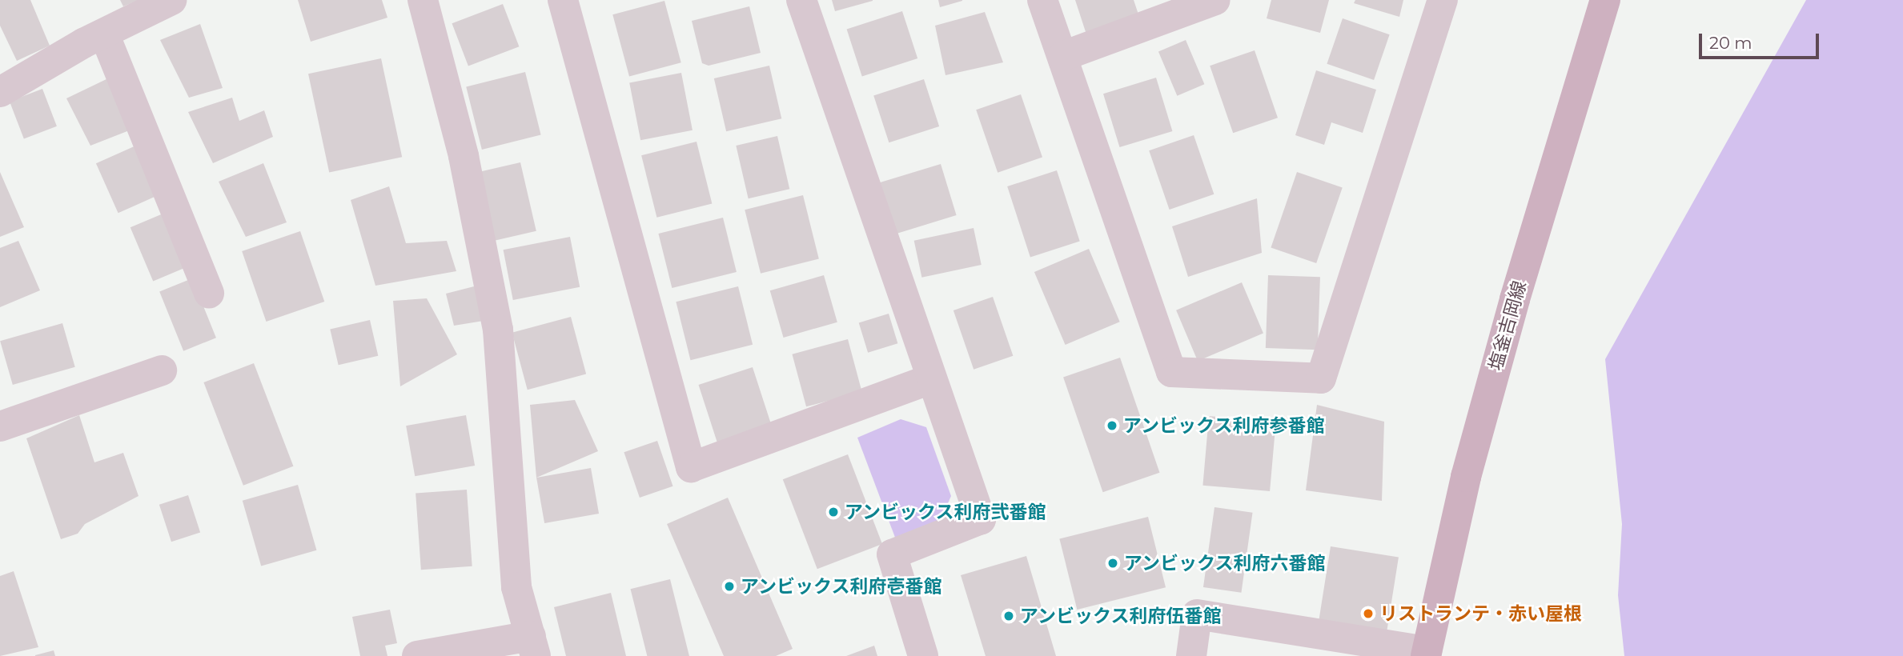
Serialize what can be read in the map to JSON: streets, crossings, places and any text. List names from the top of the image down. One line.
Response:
{"streets":{"main road":["塩釜吉岡線"]},"places":["アンビックス利府参番館","アンビックス利府弐番館","アンビックス利府六番館","アンビックス利府壱番館","リストランテ・赤い屋根","アンビックス利府伍番館"],"scale_bar":"20 m"}
